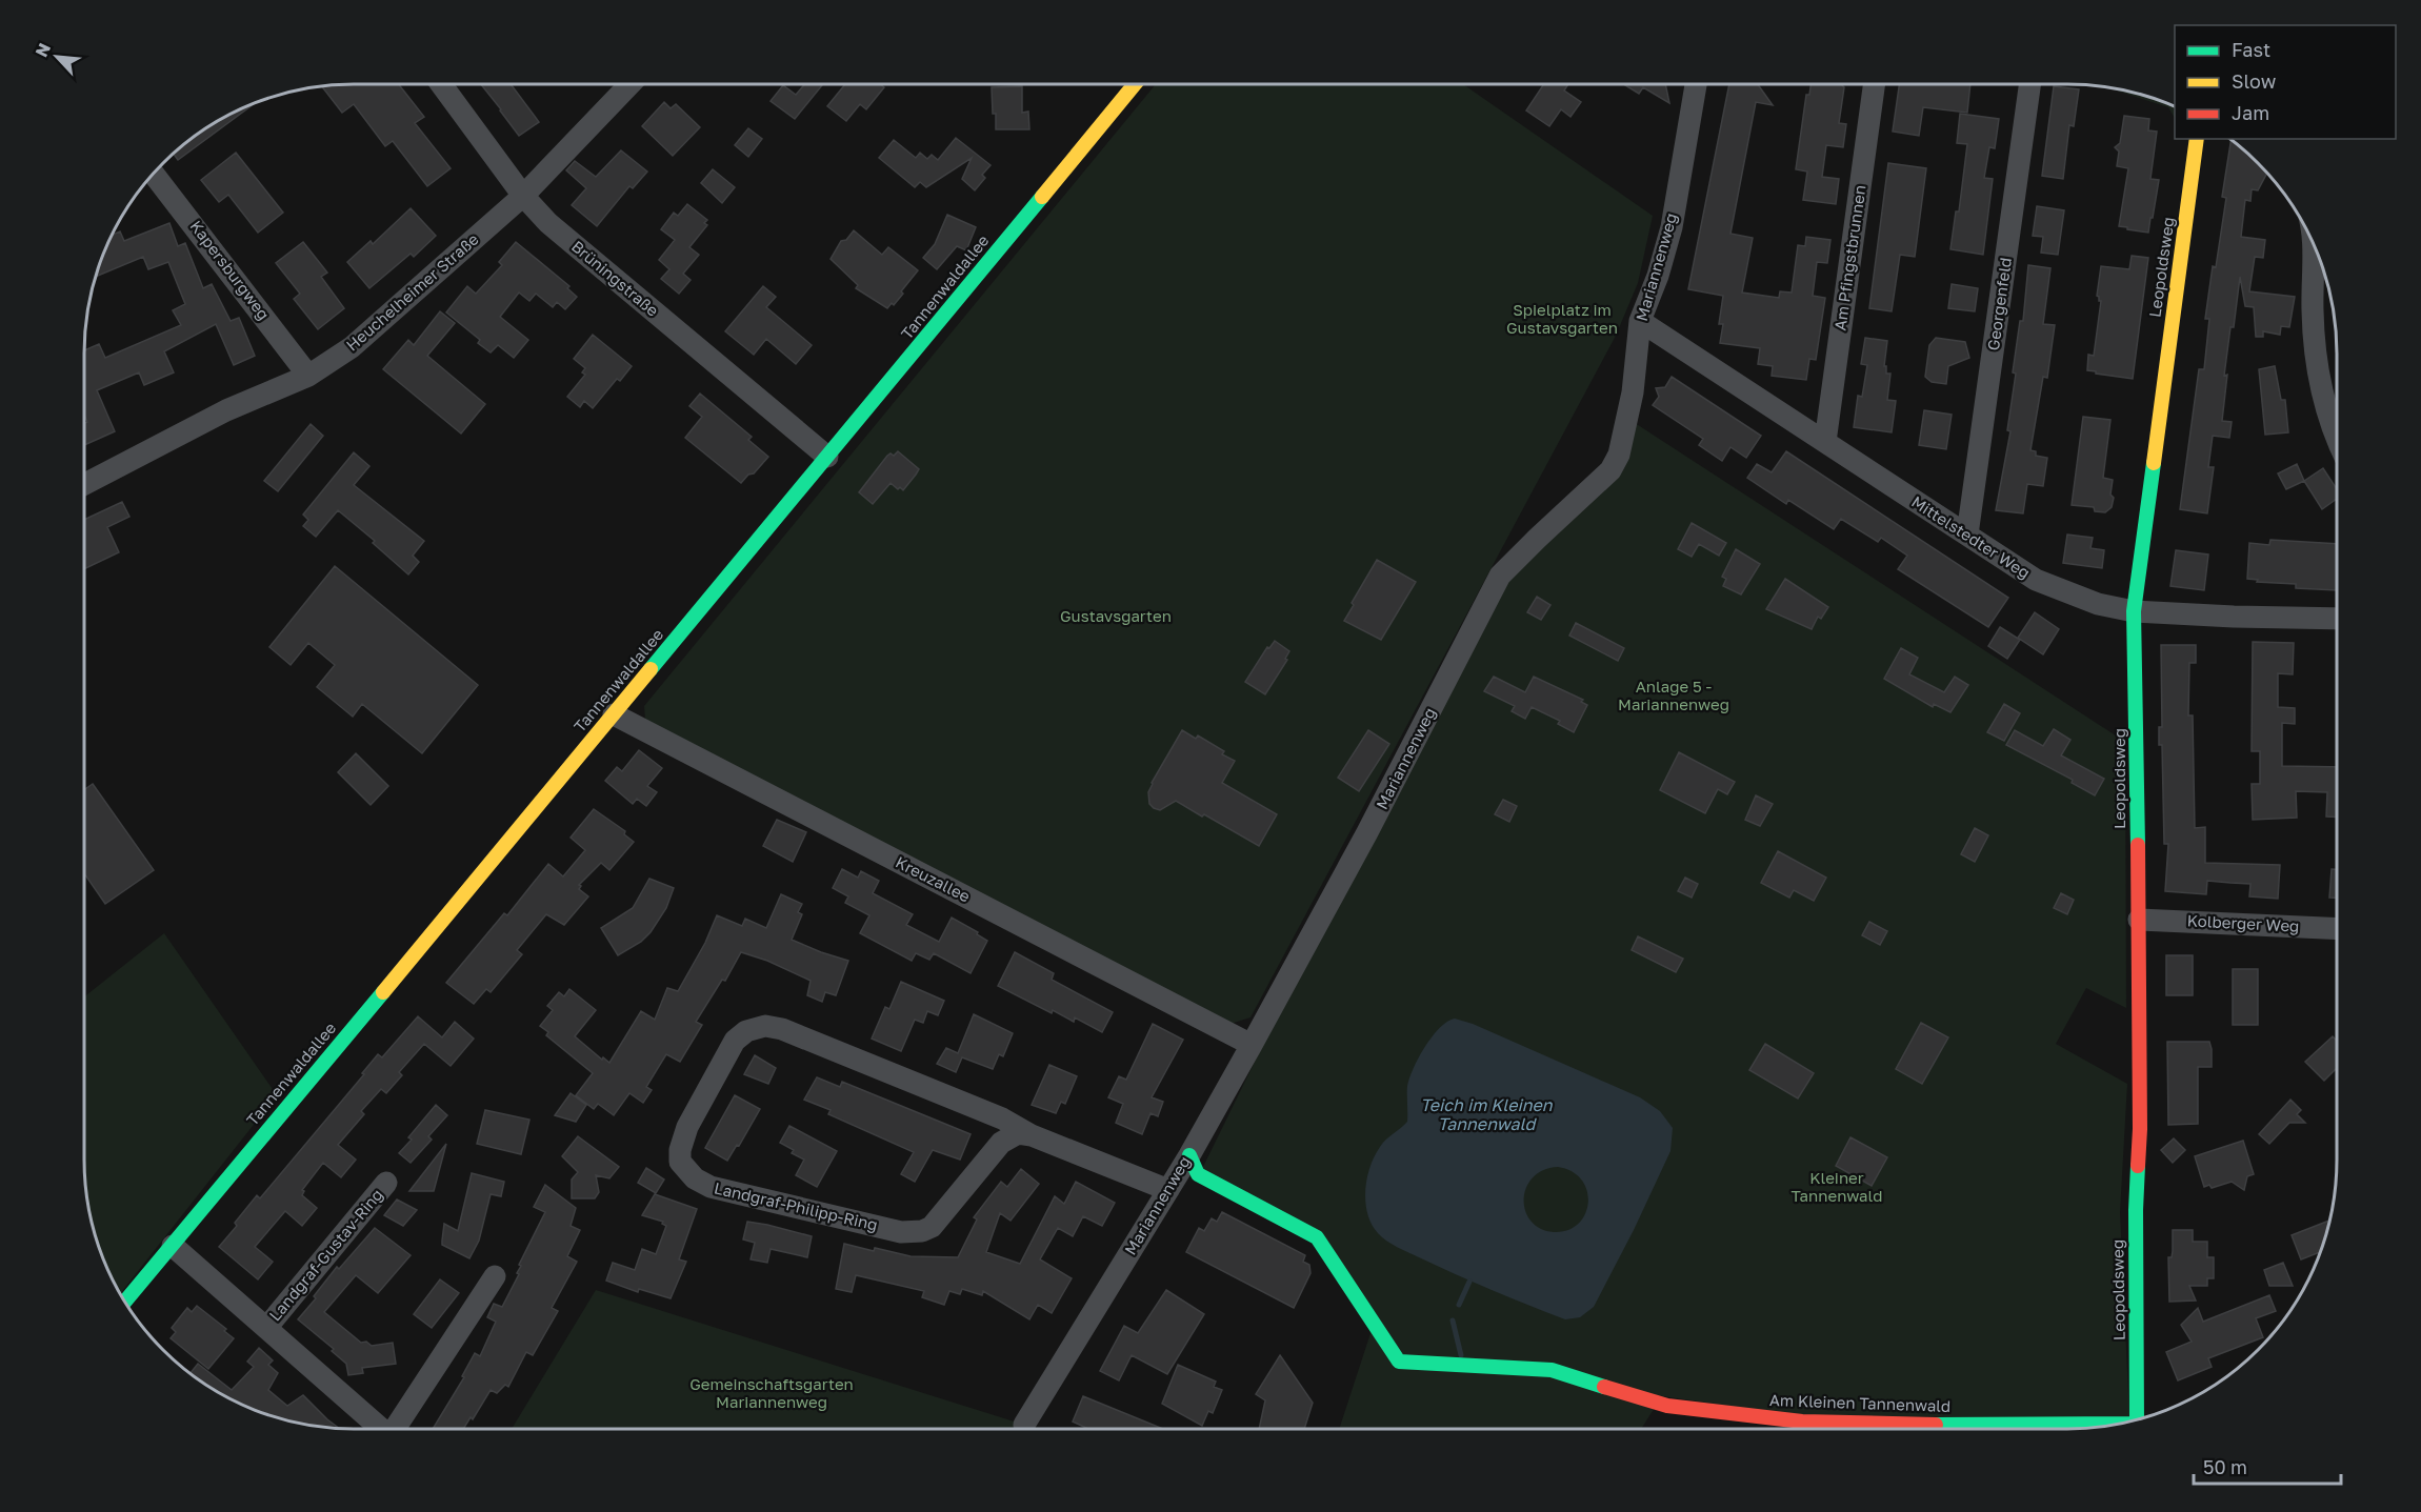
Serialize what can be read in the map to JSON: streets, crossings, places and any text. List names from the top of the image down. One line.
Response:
{"streets":{"street":["Am Pfingstbrunnen","Mariannenweg","Leopoldsweg","Kapersburgweg","Brüningstraße","Tannenwaldallee","Heuchelheimer Straße","Georgenfeld","Mittelstedter Weg","Kreuzallee","Kolberger Weg","Landgraf-Philipp-Ring","Landgraf-Gustav-Ring","Am Kleinen Tannenwald"]},"crossings":[["Am Pfingstbrunnen","Mittelstedter Weg"],["Mariannenweg","Mittelstedter Weg"],["Mariannenweg","Kreuzallee"],["Mariannenweg","Landgraf-Philipp-Ring"],["Mariannenweg","Am Kleinen Tannenwald"],["Leopoldsweg","Mittelstedter Weg"],["Leopoldsweg","Kolberger Weg"],["Kapersburgweg","Heuchelheimer Straße"],["Brüningstraße","Tannenwaldallee"],["Brüningstraße","Heuchelheimer Straße"],["Tannenwaldallee","Kreuzallee"],["Tannenwaldallee","Landgraf-Gustav-Ring"],["Georgenfeld","Mittelstedter Weg"]],"water":["Teich im Kleinen Tannenwald"],"parks":["Spielplatz im Gustavsgarten","Gustavsgarten","Anlage 5 - Mariannenweg","Kleiner Tannenwald","Gemeinschaftsgarten Mariannenweg"],"legend":["Fast","Slow","Jam"],"scale_bar":"50 m","north":"top left"}
